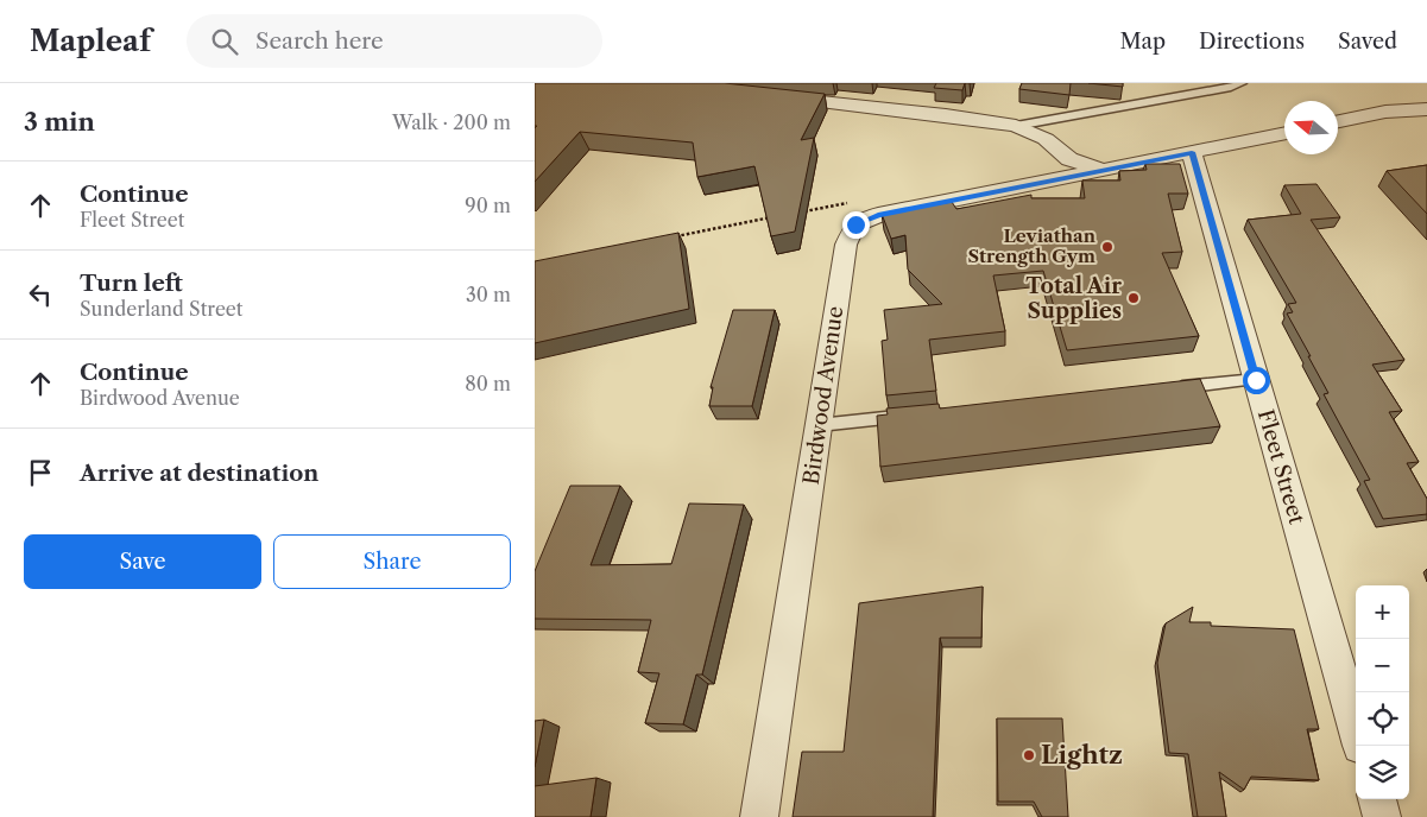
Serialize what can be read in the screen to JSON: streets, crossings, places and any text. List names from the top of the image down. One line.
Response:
{"streets":{"street":["Birdwood Avenue","Fleet Street"]},"places":["Leviathan Strength Gym","Total Air Supplies","Lightz"],"north":"left","page":{"header":"Mapleaf","search":"Search here","nav":["Map","Directions","Saved"],"heading":["3 min","Walk · 200 m"],"list":[["Continue","Fleet Street","90 m"],["Turn left","Sunderland Street","30 m"],["Continue","Birdwood Avenue","80 m"],"Arrive at destination"],"buttons":["Save","Share"],"map_buttons":["+","−"]}}
